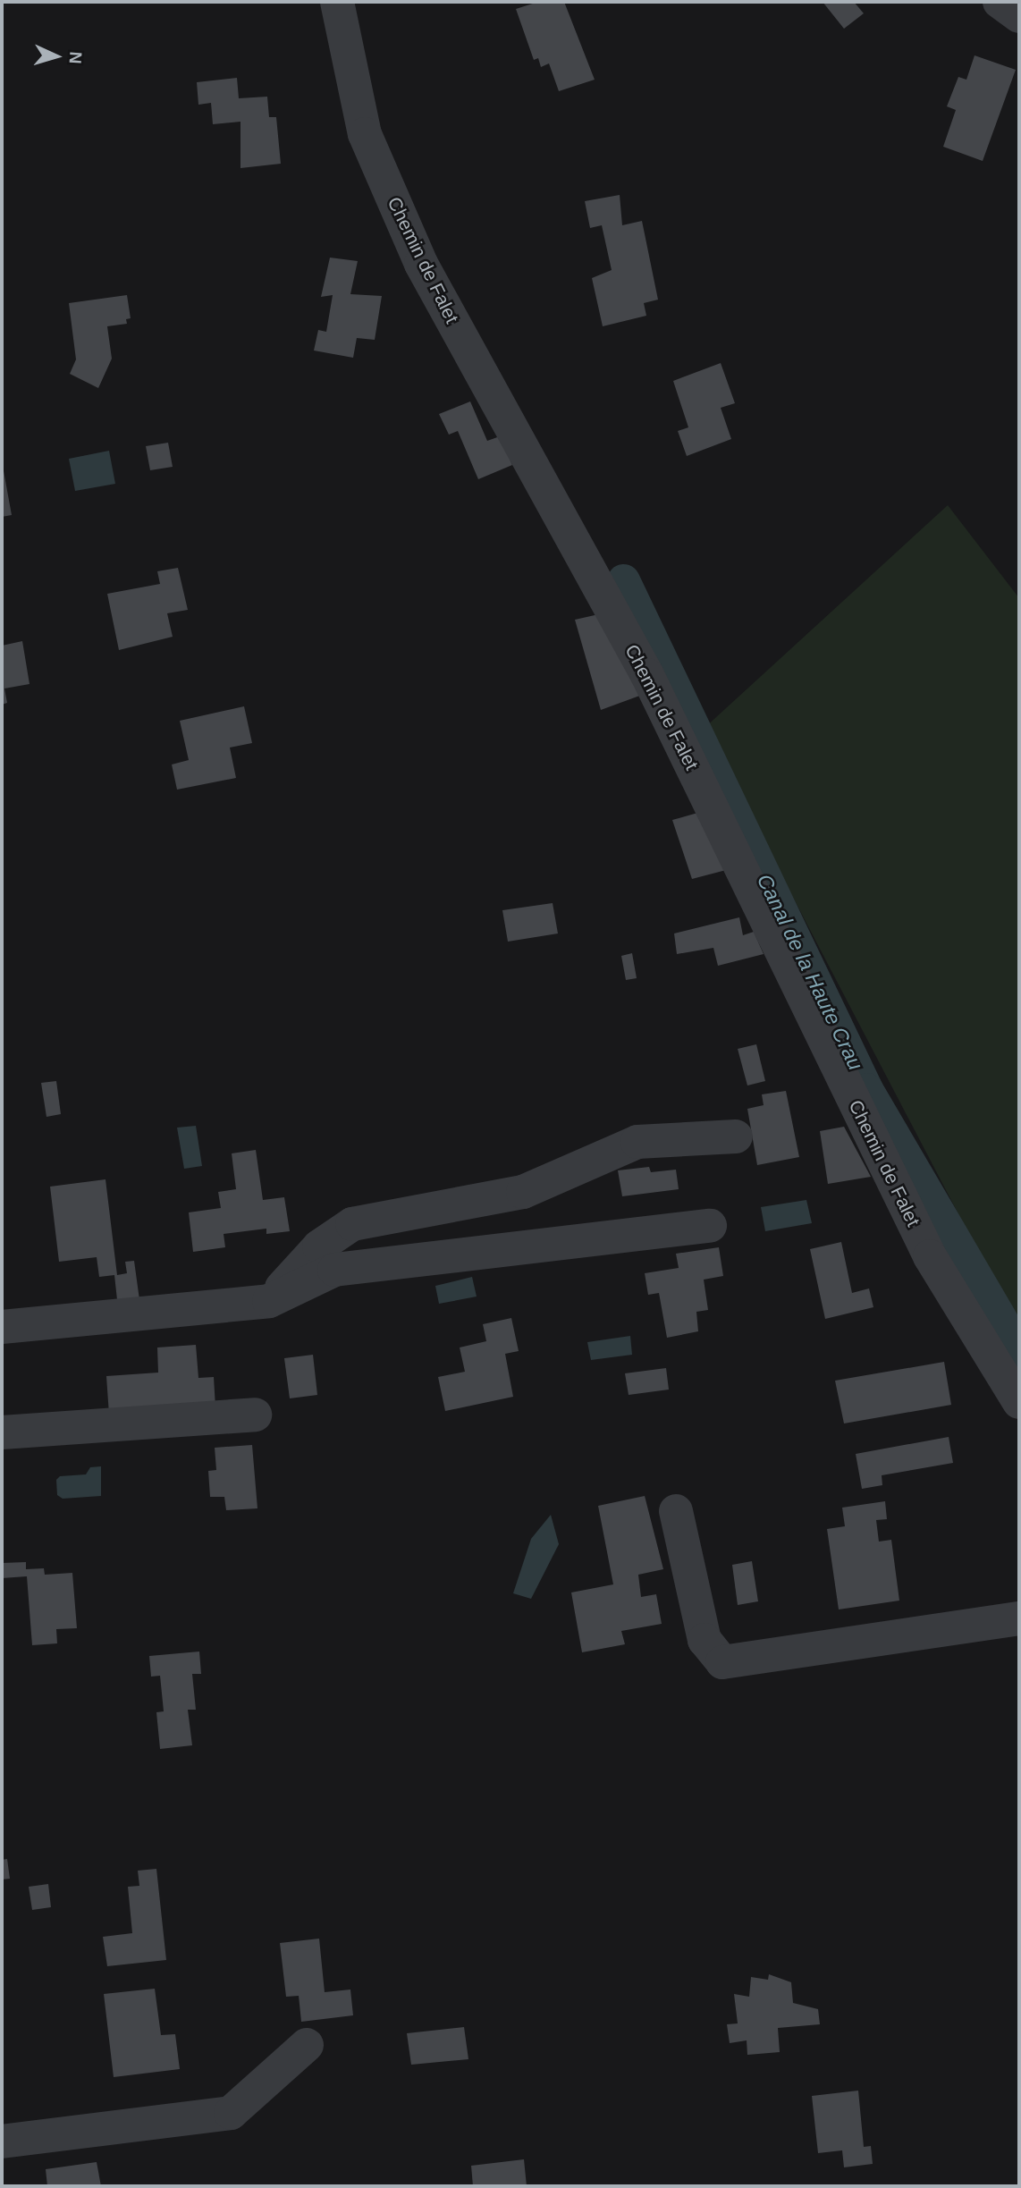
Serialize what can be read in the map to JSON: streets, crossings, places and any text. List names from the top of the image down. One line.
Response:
{"streets":{"street":["Chemin de Falet"]},"water":["Canal de la Haute Crau"],"north":"right"}
